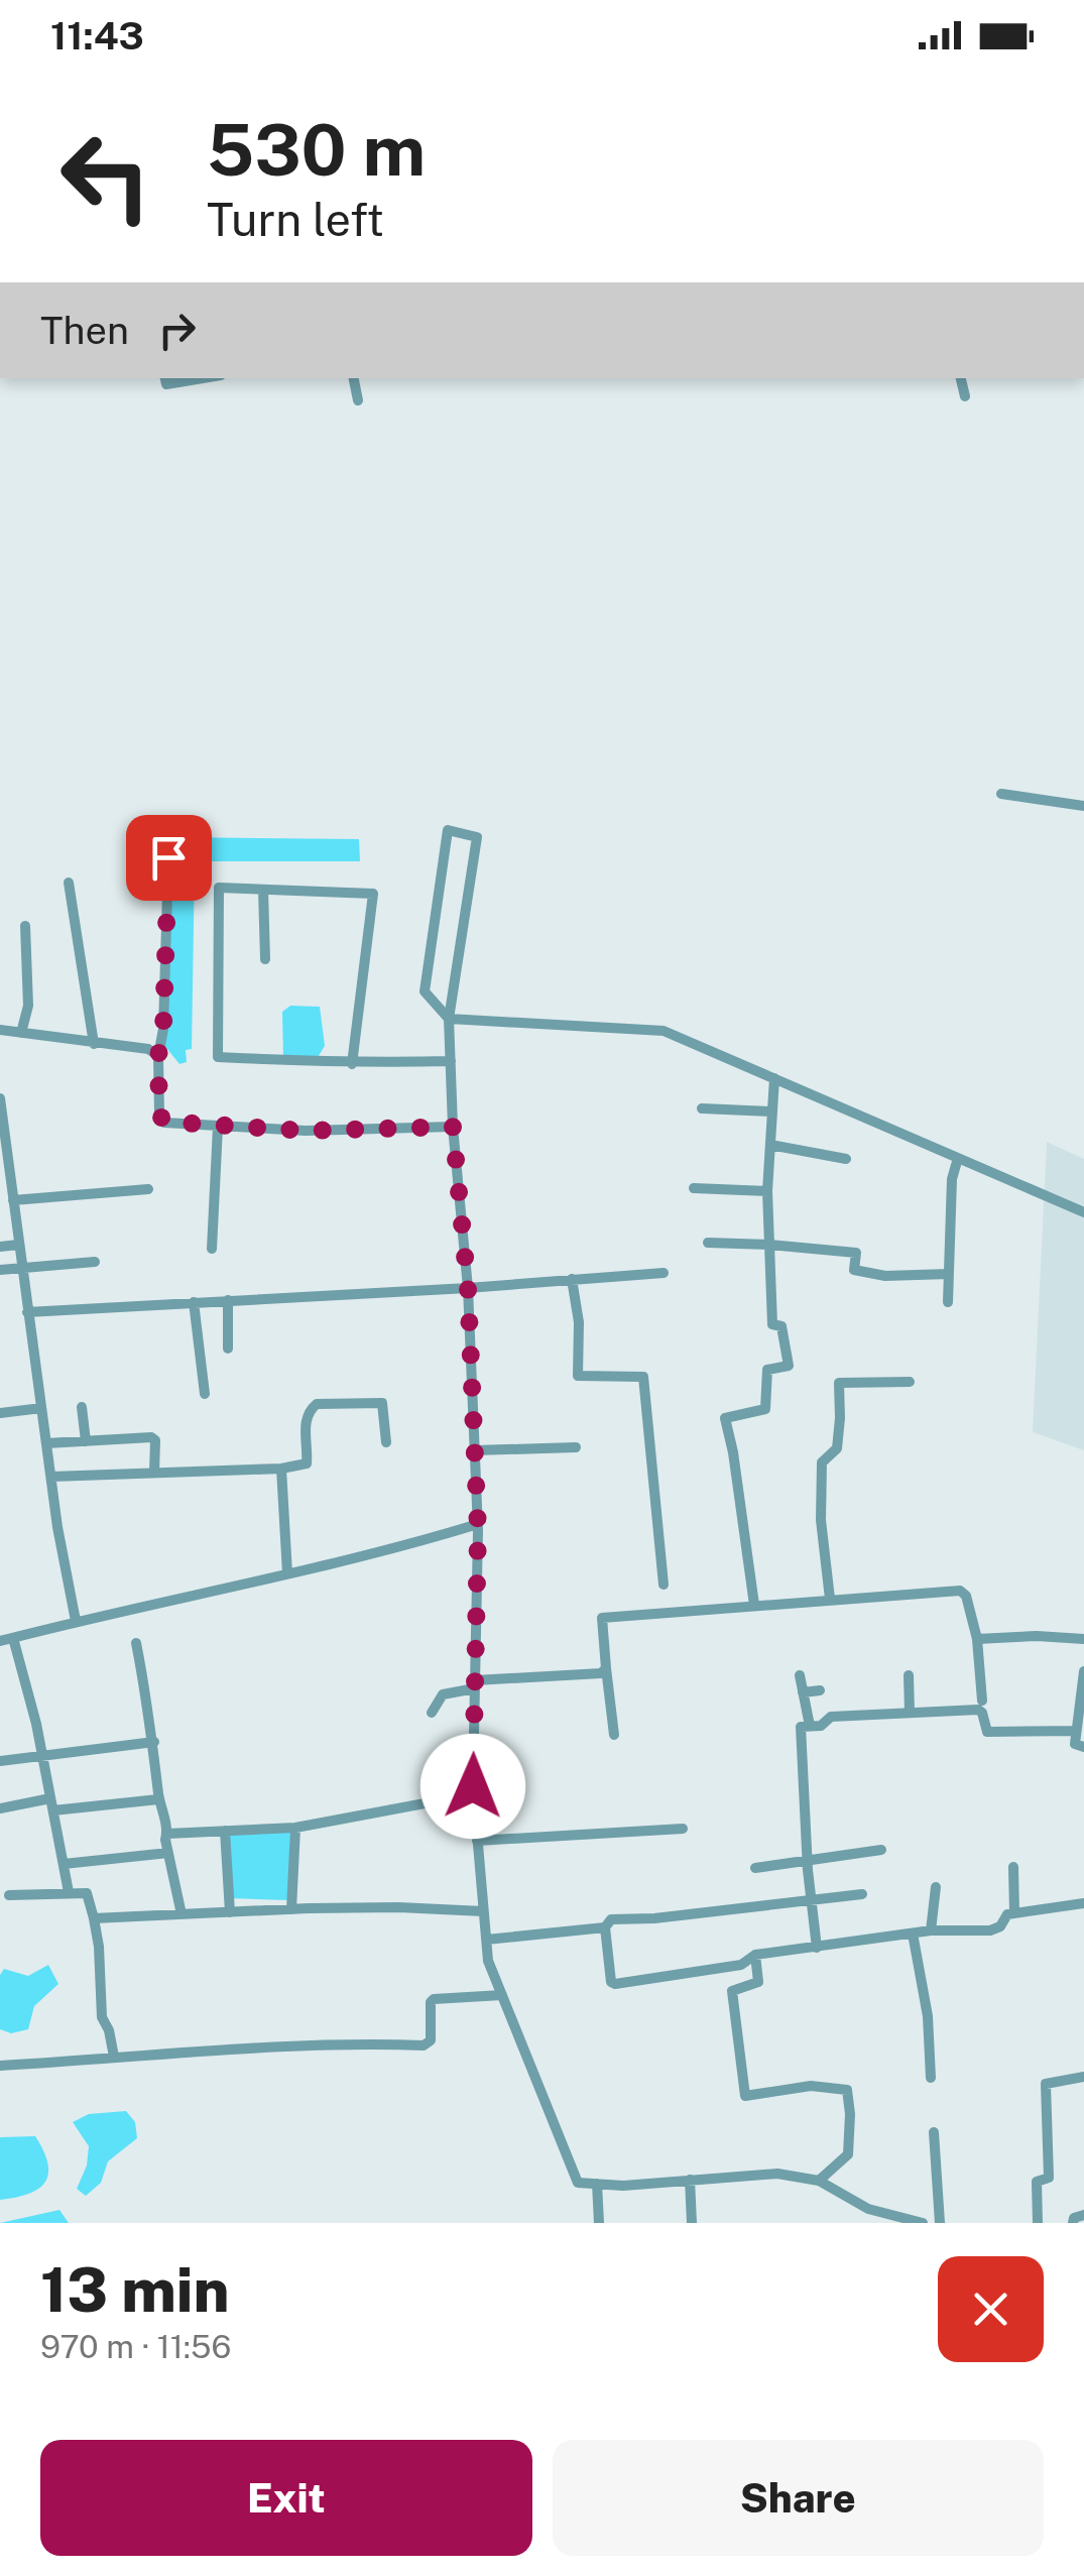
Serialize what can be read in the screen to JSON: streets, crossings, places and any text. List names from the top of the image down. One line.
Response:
{"page":{"status":"11:43","turn":["530 m","Turn left"],"then":"Then","heading":["13 min","970 m · 11:56"],"buttons":["Exit","Share"]}}
